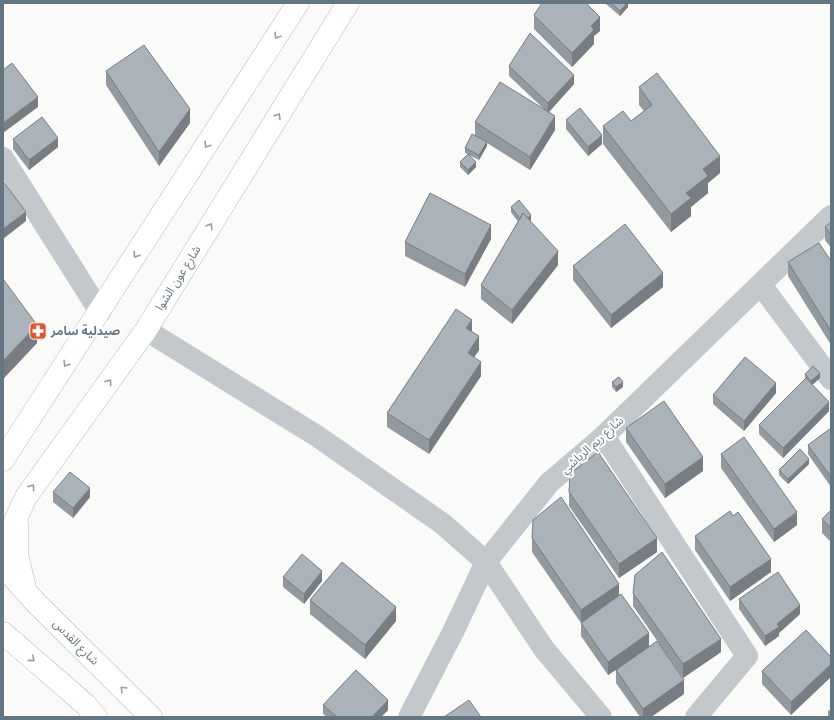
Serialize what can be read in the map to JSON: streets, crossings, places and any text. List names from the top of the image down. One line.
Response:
{"streets":{"main road":["شارع عون الشوا","شارع القدس"],"street":["شارع ريم الرياشي"]},"places":{"pharmacy":["صيدلية سامر"]}}
